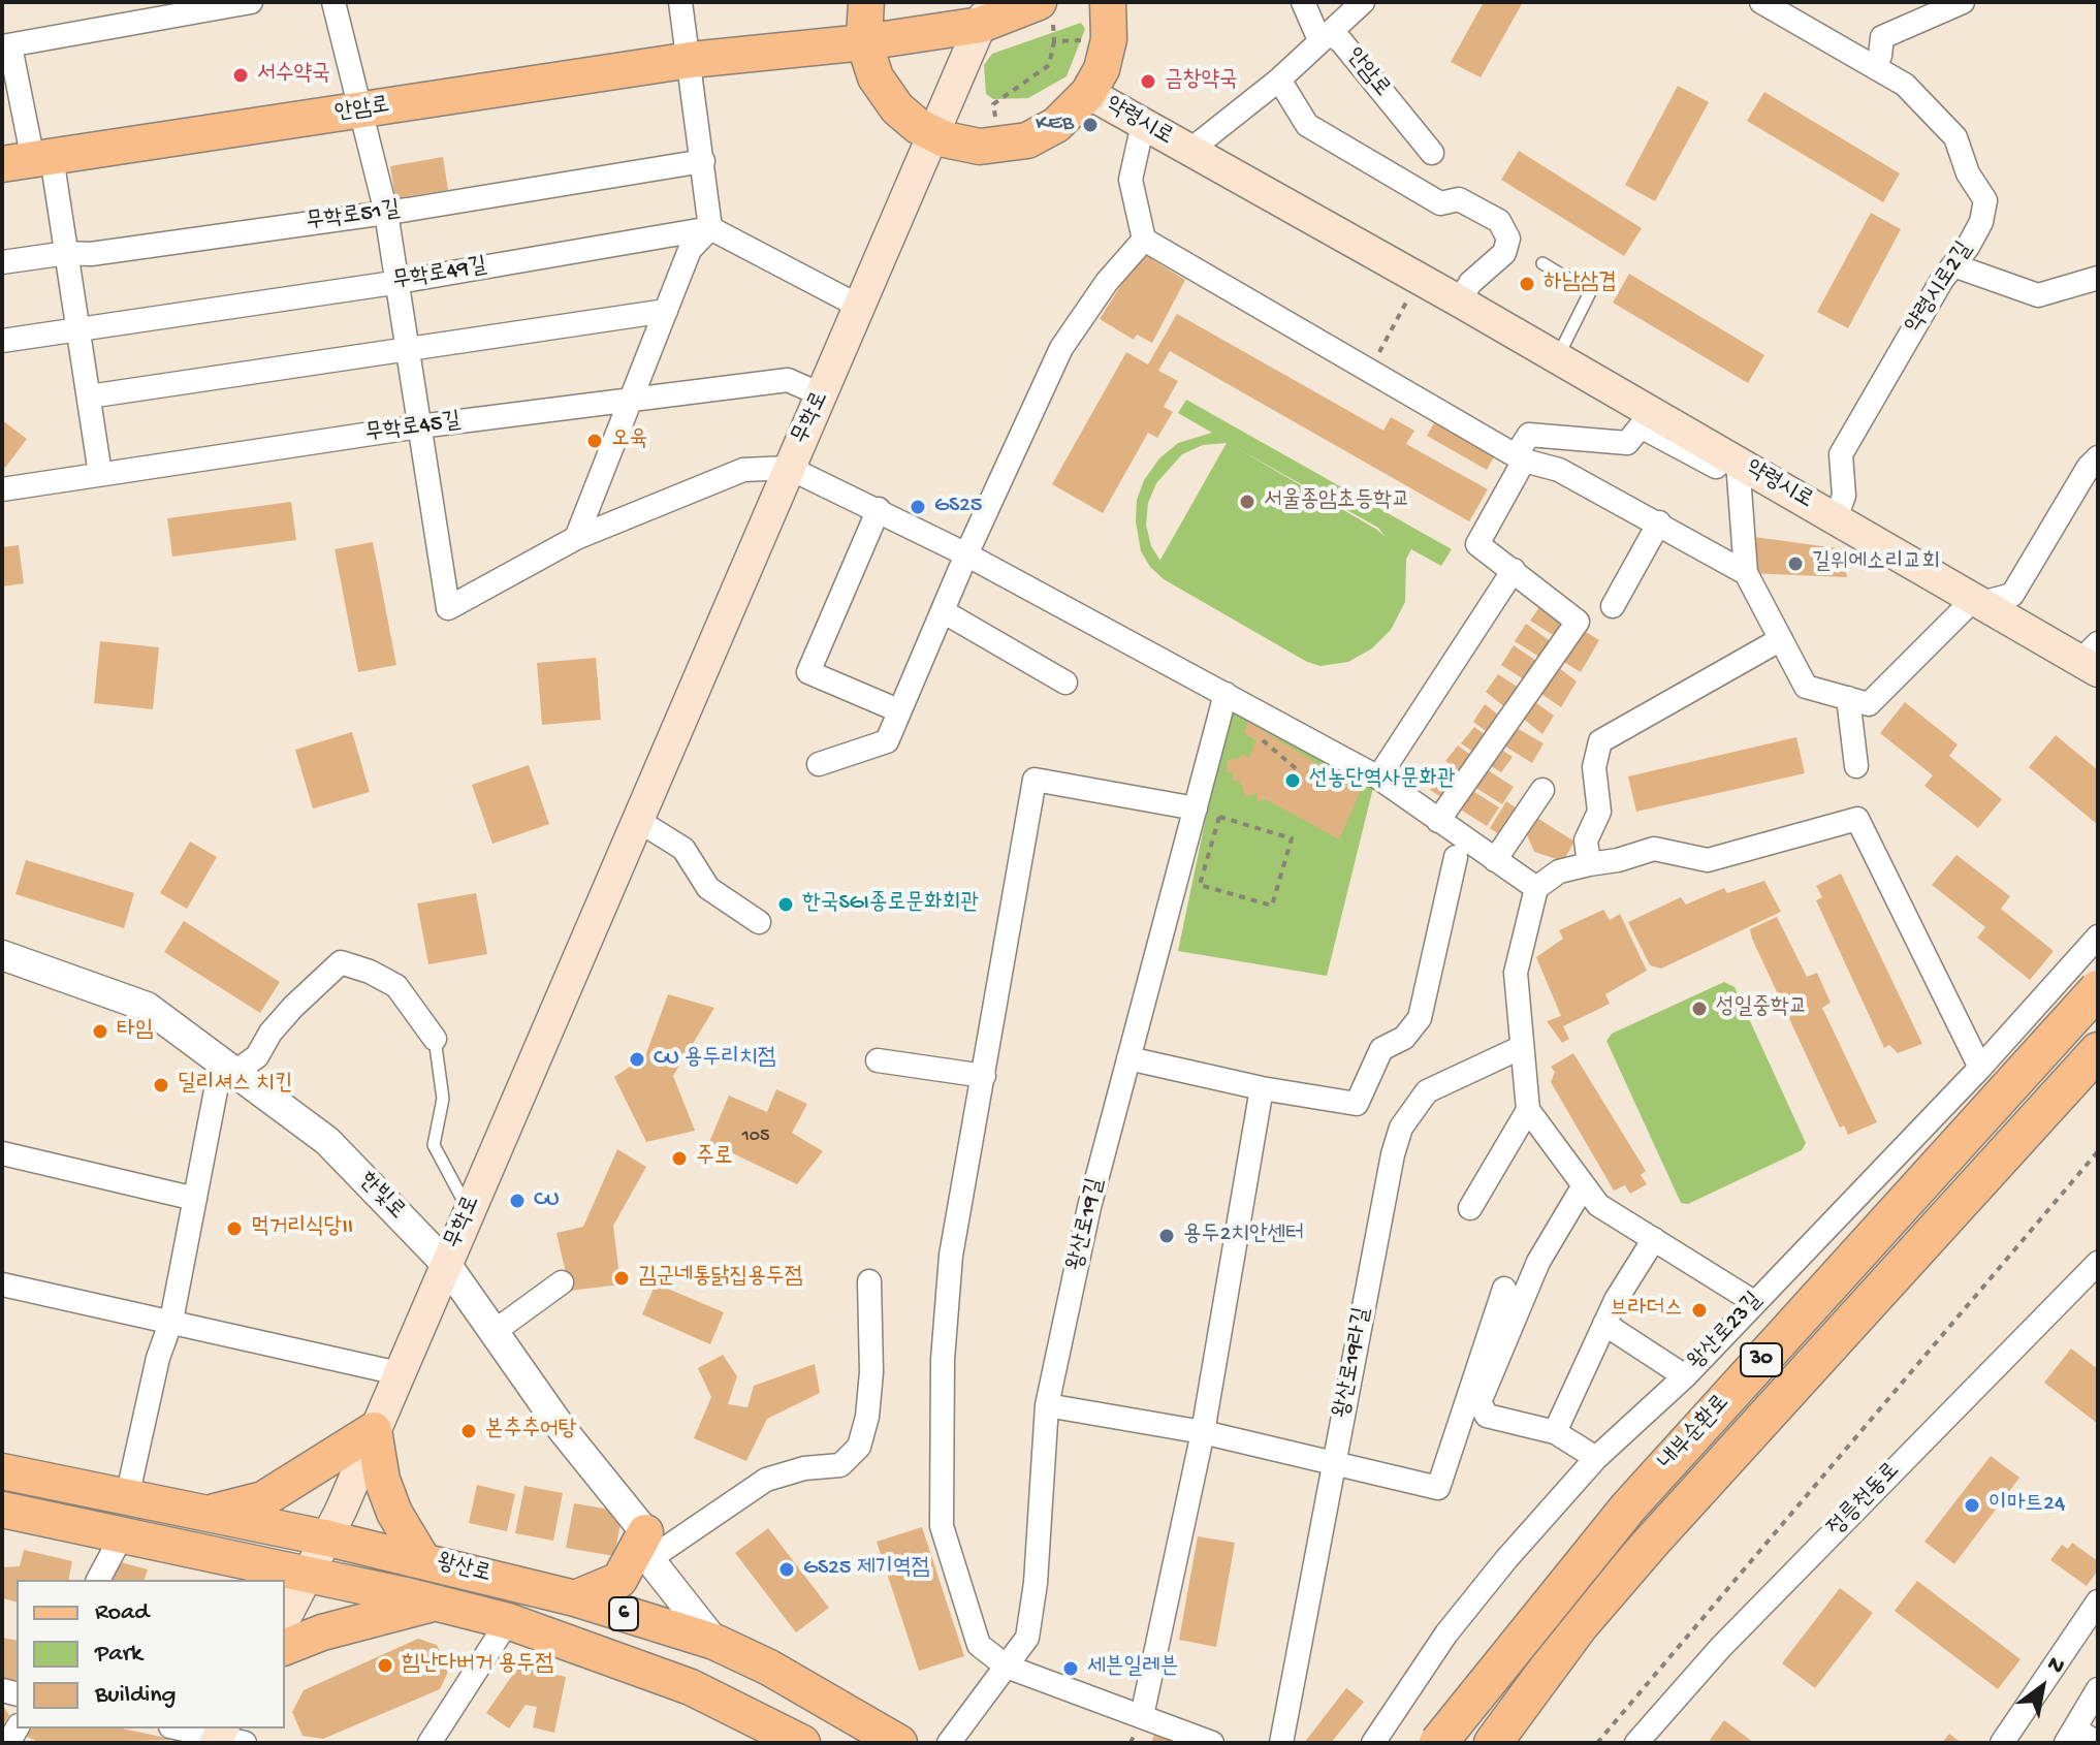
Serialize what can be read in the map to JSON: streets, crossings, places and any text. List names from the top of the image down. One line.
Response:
{"streets":{"highway":["30","내부순환로"],"main road":["안암로","약령시로","무학로","왕산로","6"],"street":["무학로51길","무학로49길","약령시로2길","무학로45길","한빛로","왕산로19길","왕산로23길","왕산로19라길","정릉천동로"]},"crossings":[["안암로","약령시로"],["안암로","무학로"],["약령시로","약령시로2길"],["무학로","무학로45길"],["무학로","한빛로"],["무학로","왕산로"],["한빛로","왕산로"]],"places":["서수약국","금창약국","KEB","하남삼겹","오육","서울종암초등학교","GS25","길위에소리교회","선농단역사문화관","한국SGI종로문화회관","성일중학교","타임","CU 용두리치점","딜리셔스 치킨","주로","CU","먹거리식당II","용두2치안센터","김군네통닭집용두점","브라더스","본추추어탕","이마트24","GS25 제기역점","힘난다버거 용두점","세븐일레븐"],"house_numbers":["105"],"legend":["Road","Park","Building"],"north":"top right"}
